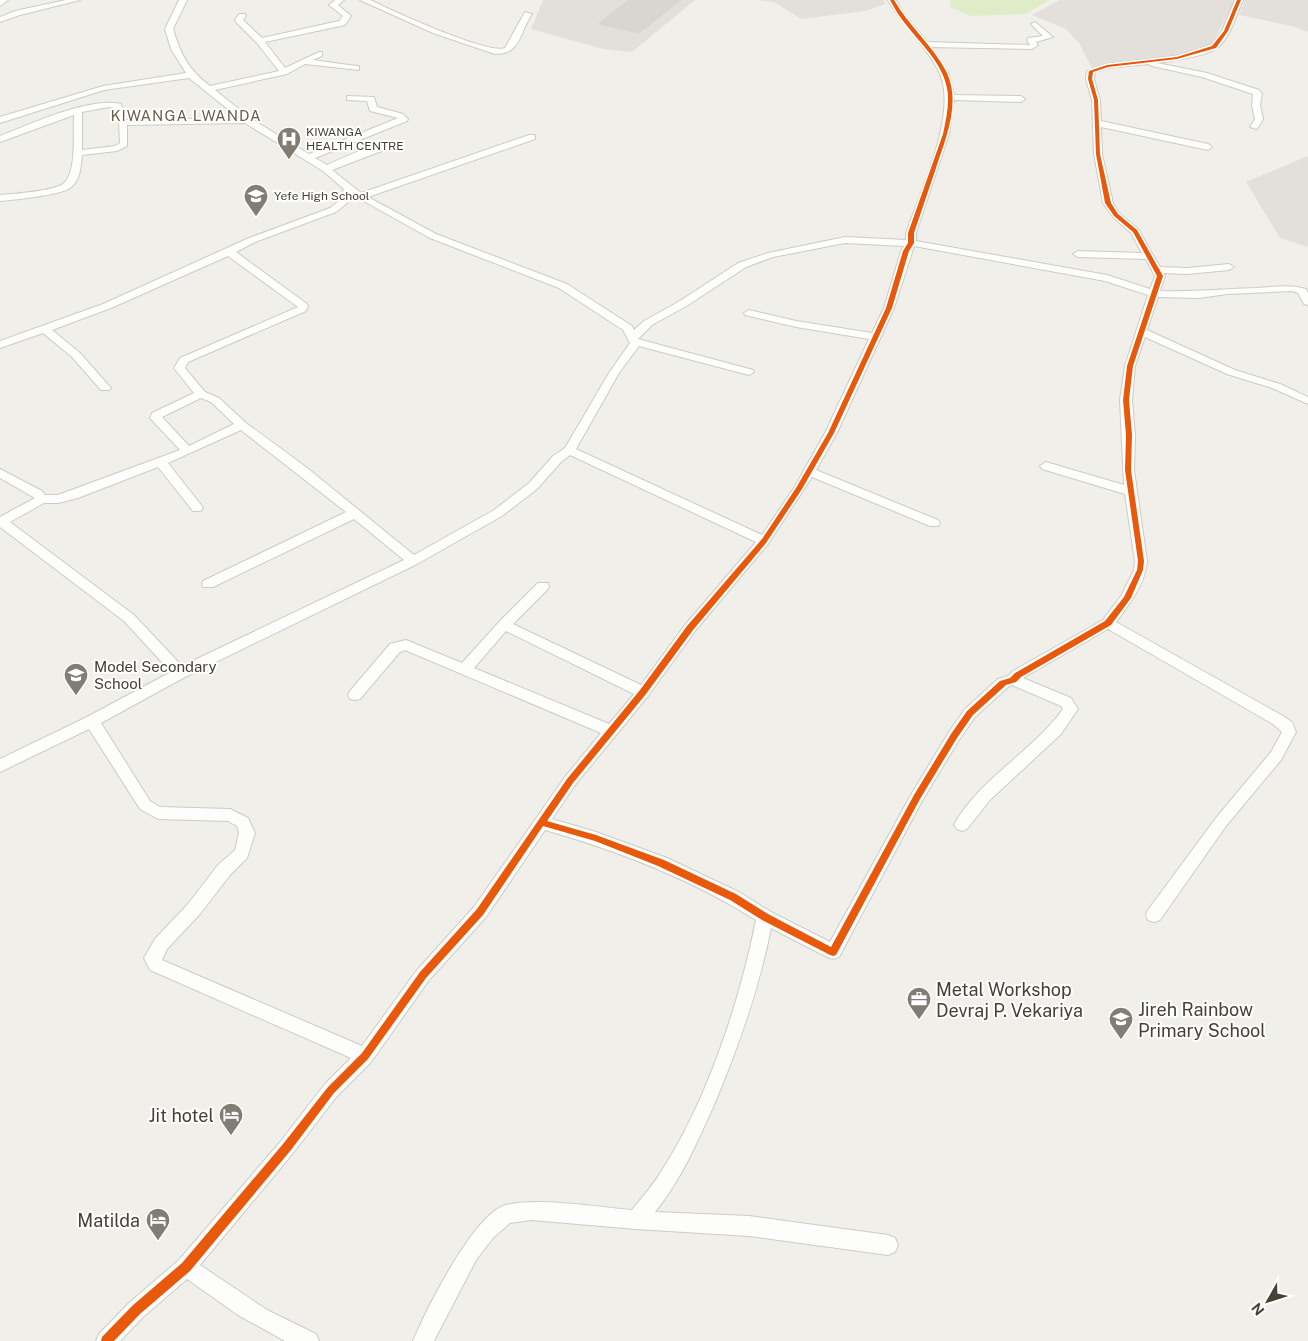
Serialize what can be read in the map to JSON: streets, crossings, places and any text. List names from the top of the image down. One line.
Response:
{"districts":["KIWANGA LWANDA"],"places":{"hospital":["KIWANGA HEALTH CENTRE"],"school or university":["Yefe High School","Model Secondary School","Jireh Rainbow Primary School"],"office":["Metal Workshop Devraj P. Vekariya"],"hotel":["Jit hotel","Matilda"]},"north":"bottom left"}
